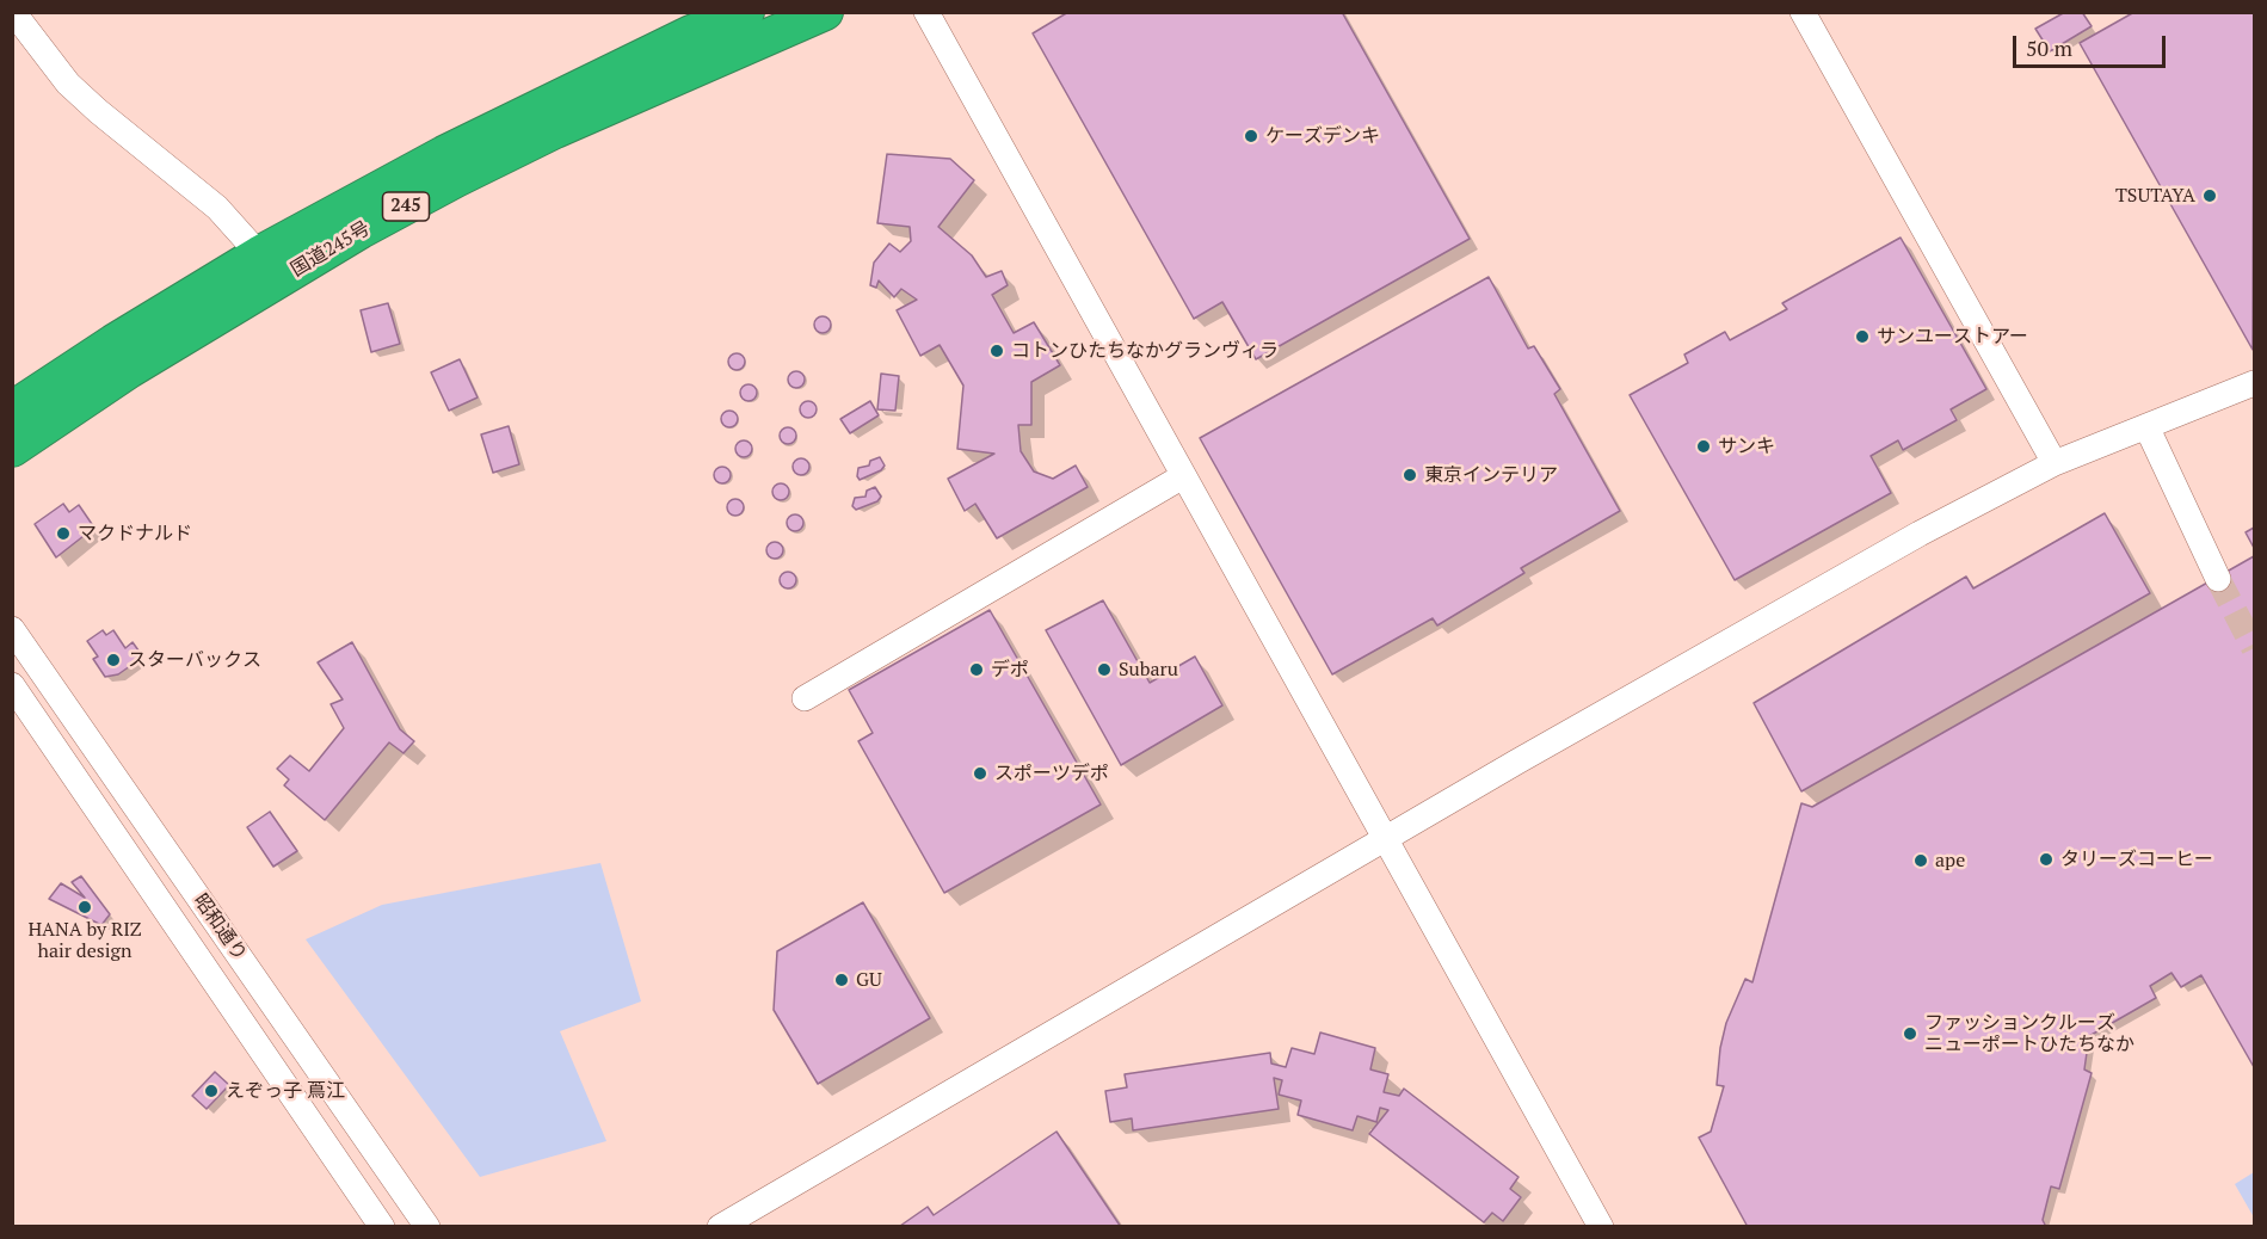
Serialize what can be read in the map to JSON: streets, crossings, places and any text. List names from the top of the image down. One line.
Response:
{"streets":{"highway":["245","国道245号"],"street":["昭和通り"]},"places":["ケーズデンキ","TSUTAYA","サンユーストアー","コトンひたちなかグランヴィラ","サンキ","東京インテリア","マクドナルド","スターバックス","デポ","Subaru","スポーツデポ","タリーズコーヒー","ape","HANA by RIZ hair design","GU","ファッションクルーズ ニューポートひたちなか","えぞっ子 蔦江"],"scale_bar":"50 m"}
